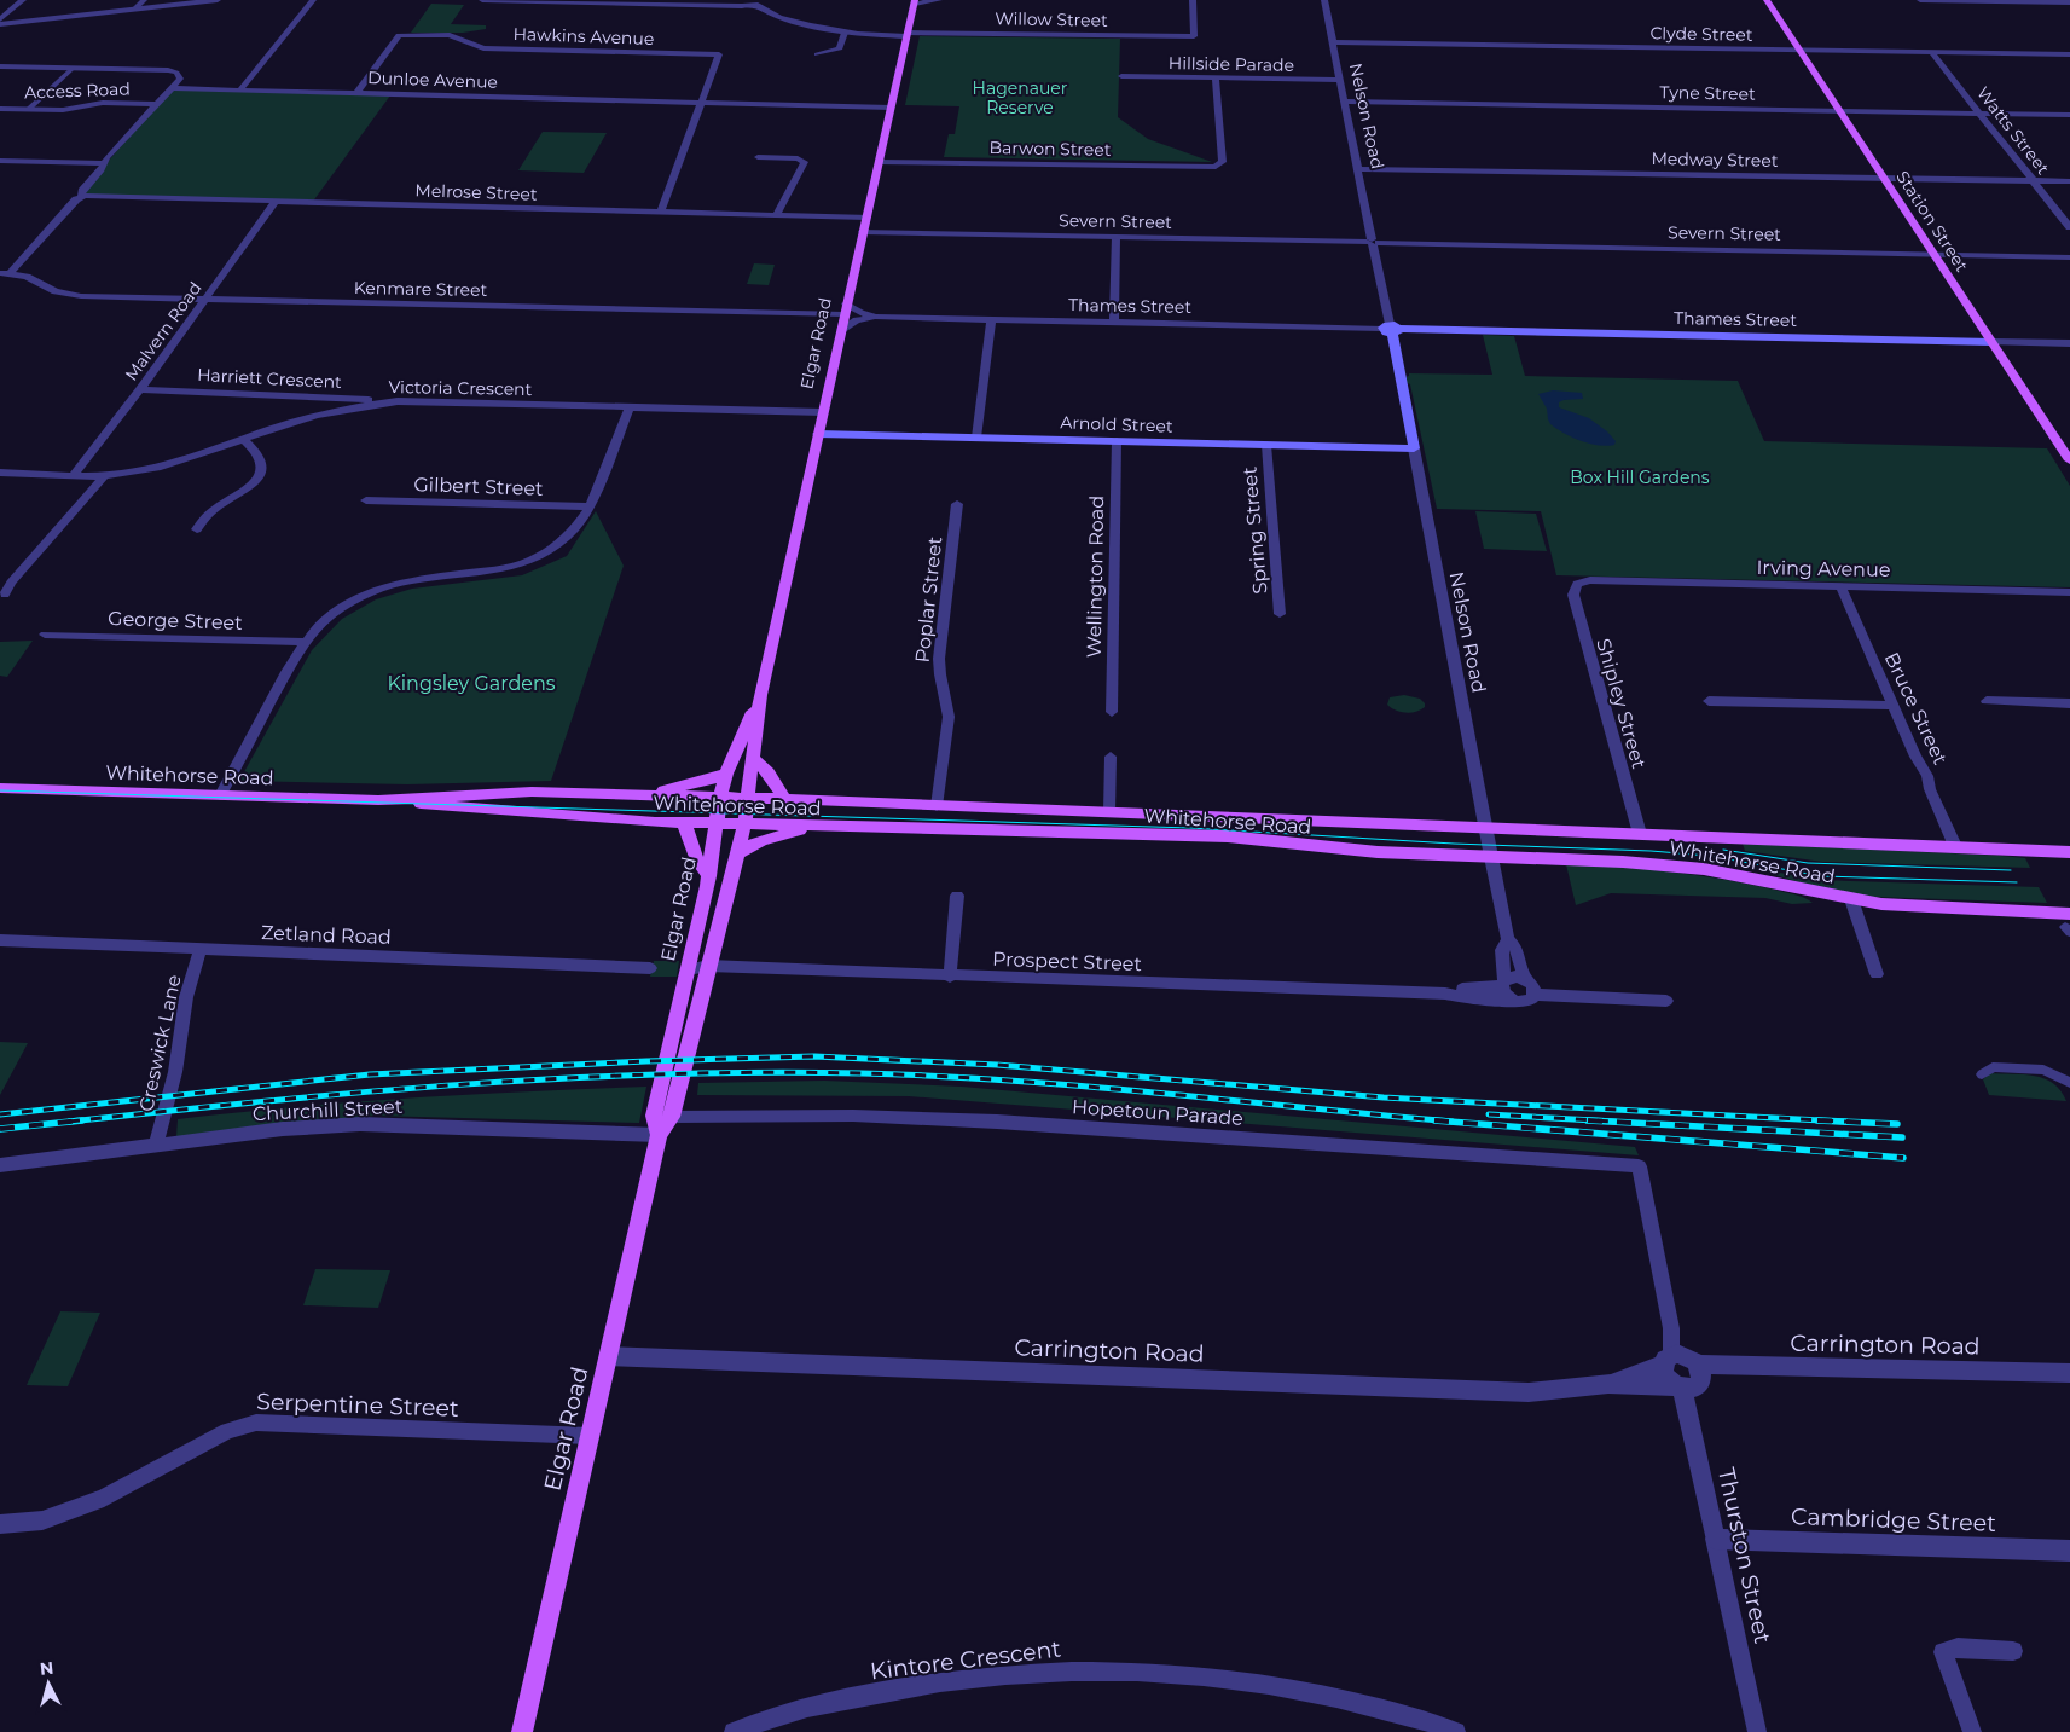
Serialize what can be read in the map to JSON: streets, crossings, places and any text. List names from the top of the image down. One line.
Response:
{"streets":{"main road":["Nelson Road","Station Street","Thames Street","Elgar Road","Arnold Street","Whitehorse Road"],"street":["Willow Street","Clyde Street","Hawkins Avenue","Hillside Parade","Dunloe Avenue","Access Road","Tyne Street","Watts Street","Barwon Street","Medway Street","Melrose Street","Severn Street","Kenmare Street","Malvern Road","Harriett Crescent","Victoria Crescent","Gilbert Street","Spring Street","Irving Avenue","Wellington Road","Poplar Street","George Street","Shipley Street","Bruce Street","Zetland Road","Prospect Street","Creswick Lane","Churchill Street","Hopetoun Parade","Carrington Road","Serpentine Street","Cambridge Street","Thurston Street","Kintore Crescent"]},"crossings":[["Willow Street","Elgar Road"],["Clyde Street","Nelson Road"],["Clyde Street","Watts Street"],["Clyde Street","Station Street"],["Hawkins Avenue","Dunloe Avenue"],["Hillside Parade","Nelson Road"],["Hillside Parade","Barwon Street"],["Dunloe Avenue","Elgar Road"],["Tyne Street","Nelson Road"],["Tyne Street","Watts Street"],["Tyne Street","Station Street"],["Nelson Road","Medway Street"],["Nelson Road","Severn Street"],["Nelson Road","Thames Street"],["Nelson Road","Arnold Street"],["Nelson Road","Whitehorse Road"],["Nelson Road","Prospect Street"],["Watts Street","Medway Street"],["Barwon Street","Elgar Road"],["Medway Street","Station Street"],["Melrose Street","Malvern Road"],["Melrose Street","Elgar Road"],["Severn Street","Station Street"],["Severn Street","Elgar Road"],["Station Street","Thames Street"],["Kenmare Street","Thames Street"],["Kenmare Street","Malvern Road"],["Kenmare Street","Elgar Road"],["Thames Street","Elgar Road"],["Malvern Road","Harriett Crescent"],["Malvern Road","Victoria Crescent"],["Elgar Road","Victoria Crescent"],["Elgar Road","Arnold Street"],["Elgar Road","Whitehorse Road"],["Elgar Road","Prospect Street"],["Elgar Road","Churchill Street"],["Elgar Road","Hopetoun Parade"],["Elgar Road","Carrington Road"],["Elgar Road","Serpentine Street"],["Harriett Crescent","Victoria Crescent"],["Arnold Street","Spring Street"],["Arnold Street","Wellington Road"],["Irving Avenue","Shipley Street"],["Irving Avenue","Bruce Street"],["Poplar Street","Whitehorse Road"],["Shipley Street","Whitehorse Road"],["Bruce Street","Whitehorse Road"],["Zetland Road","Creswick Lane"],["Creswick Lane","Churchill Street"],["Hopetoun Parade","Carrington Road"],["Carrington Road","Thurston Street"],["Cambridge Street","Thurston Street"]],"parks":["Hagenauer Reserve","Box Hill Gardens","Kingsley Gardens"],"north":"top"}
